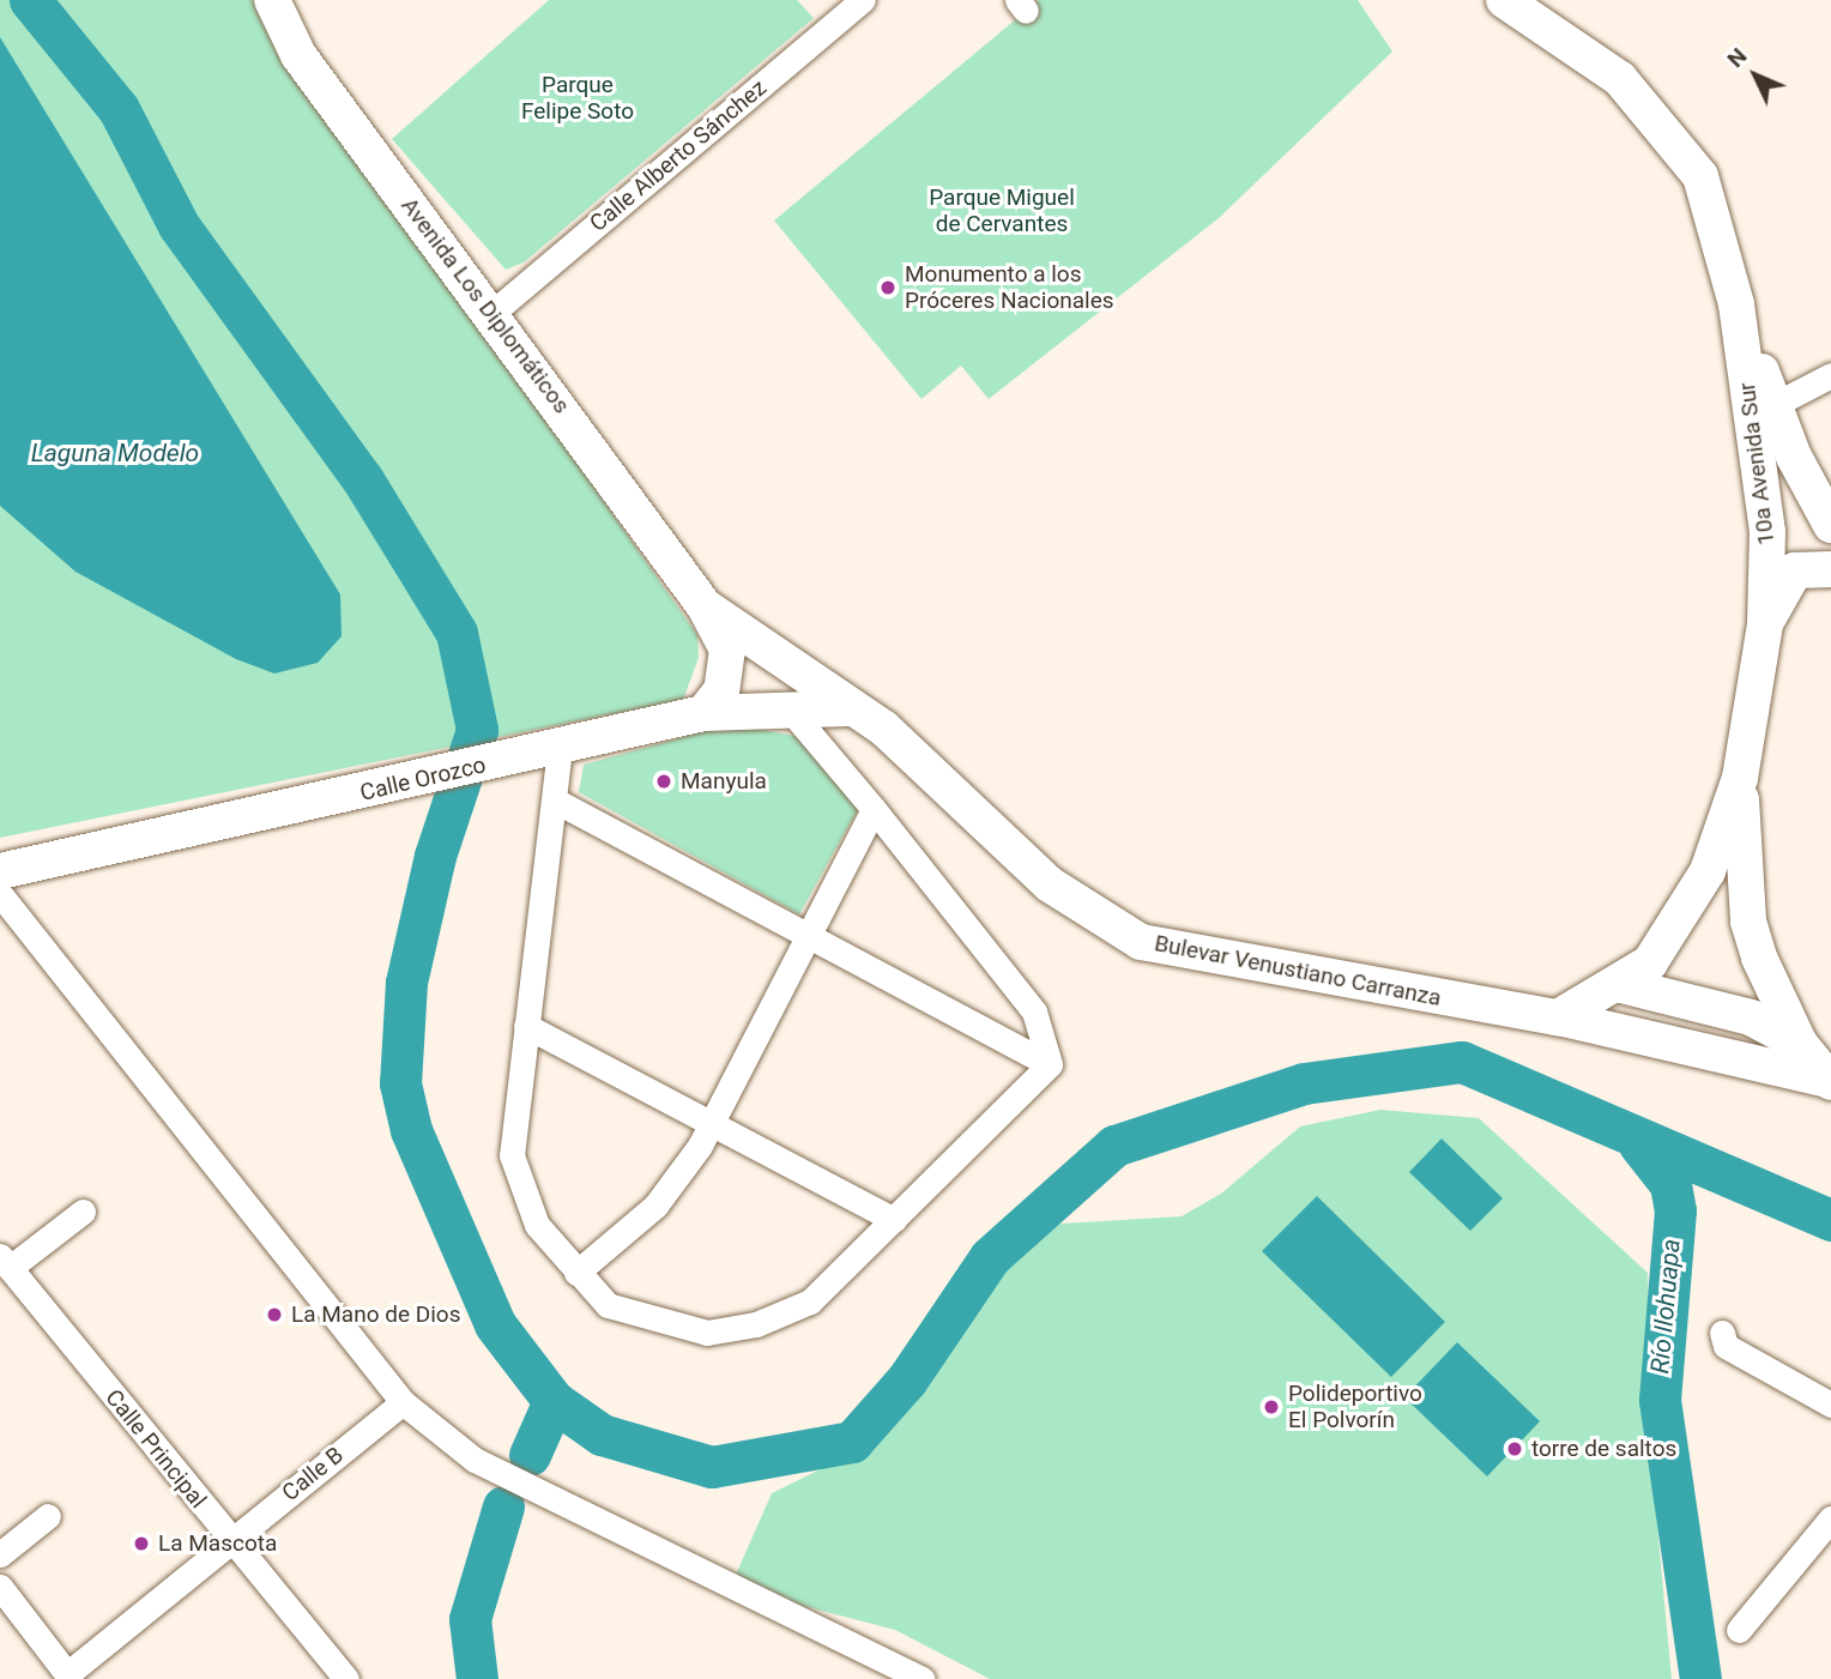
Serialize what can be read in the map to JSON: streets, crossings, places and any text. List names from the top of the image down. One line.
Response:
{"streets":{"street":["Calle Alberto Sánchez","Avenida Los Diplomáticos","10a Avenida Sur","Calle Orozco","Bulevar Venustiano Carranza","Calle Principal","Calle B"]},"crossings":[["Calle Alberto Sánchez","Avenida Los Diplomáticos"],["Avenida Los Diplomáticos","Calle Orozco"],["Avenida Los Diplomáticos","Bulevar Venustiano Carranza"],["Calle Orozco","Bulevar Venustiano Carranza"],["Calle Principal","Calle B"]],"water":["Laguna Modelo","Río Ilohuapa"],"parks":["Parque Felipe Soto","Parque Miguel de Cervantes"],"places":["Monumento a los Próceres Nacionales","Manyula","La Mano de Dios","Polideportivo El Polvorín","torre de saltos","La Mascota"],"north":"top left"}
